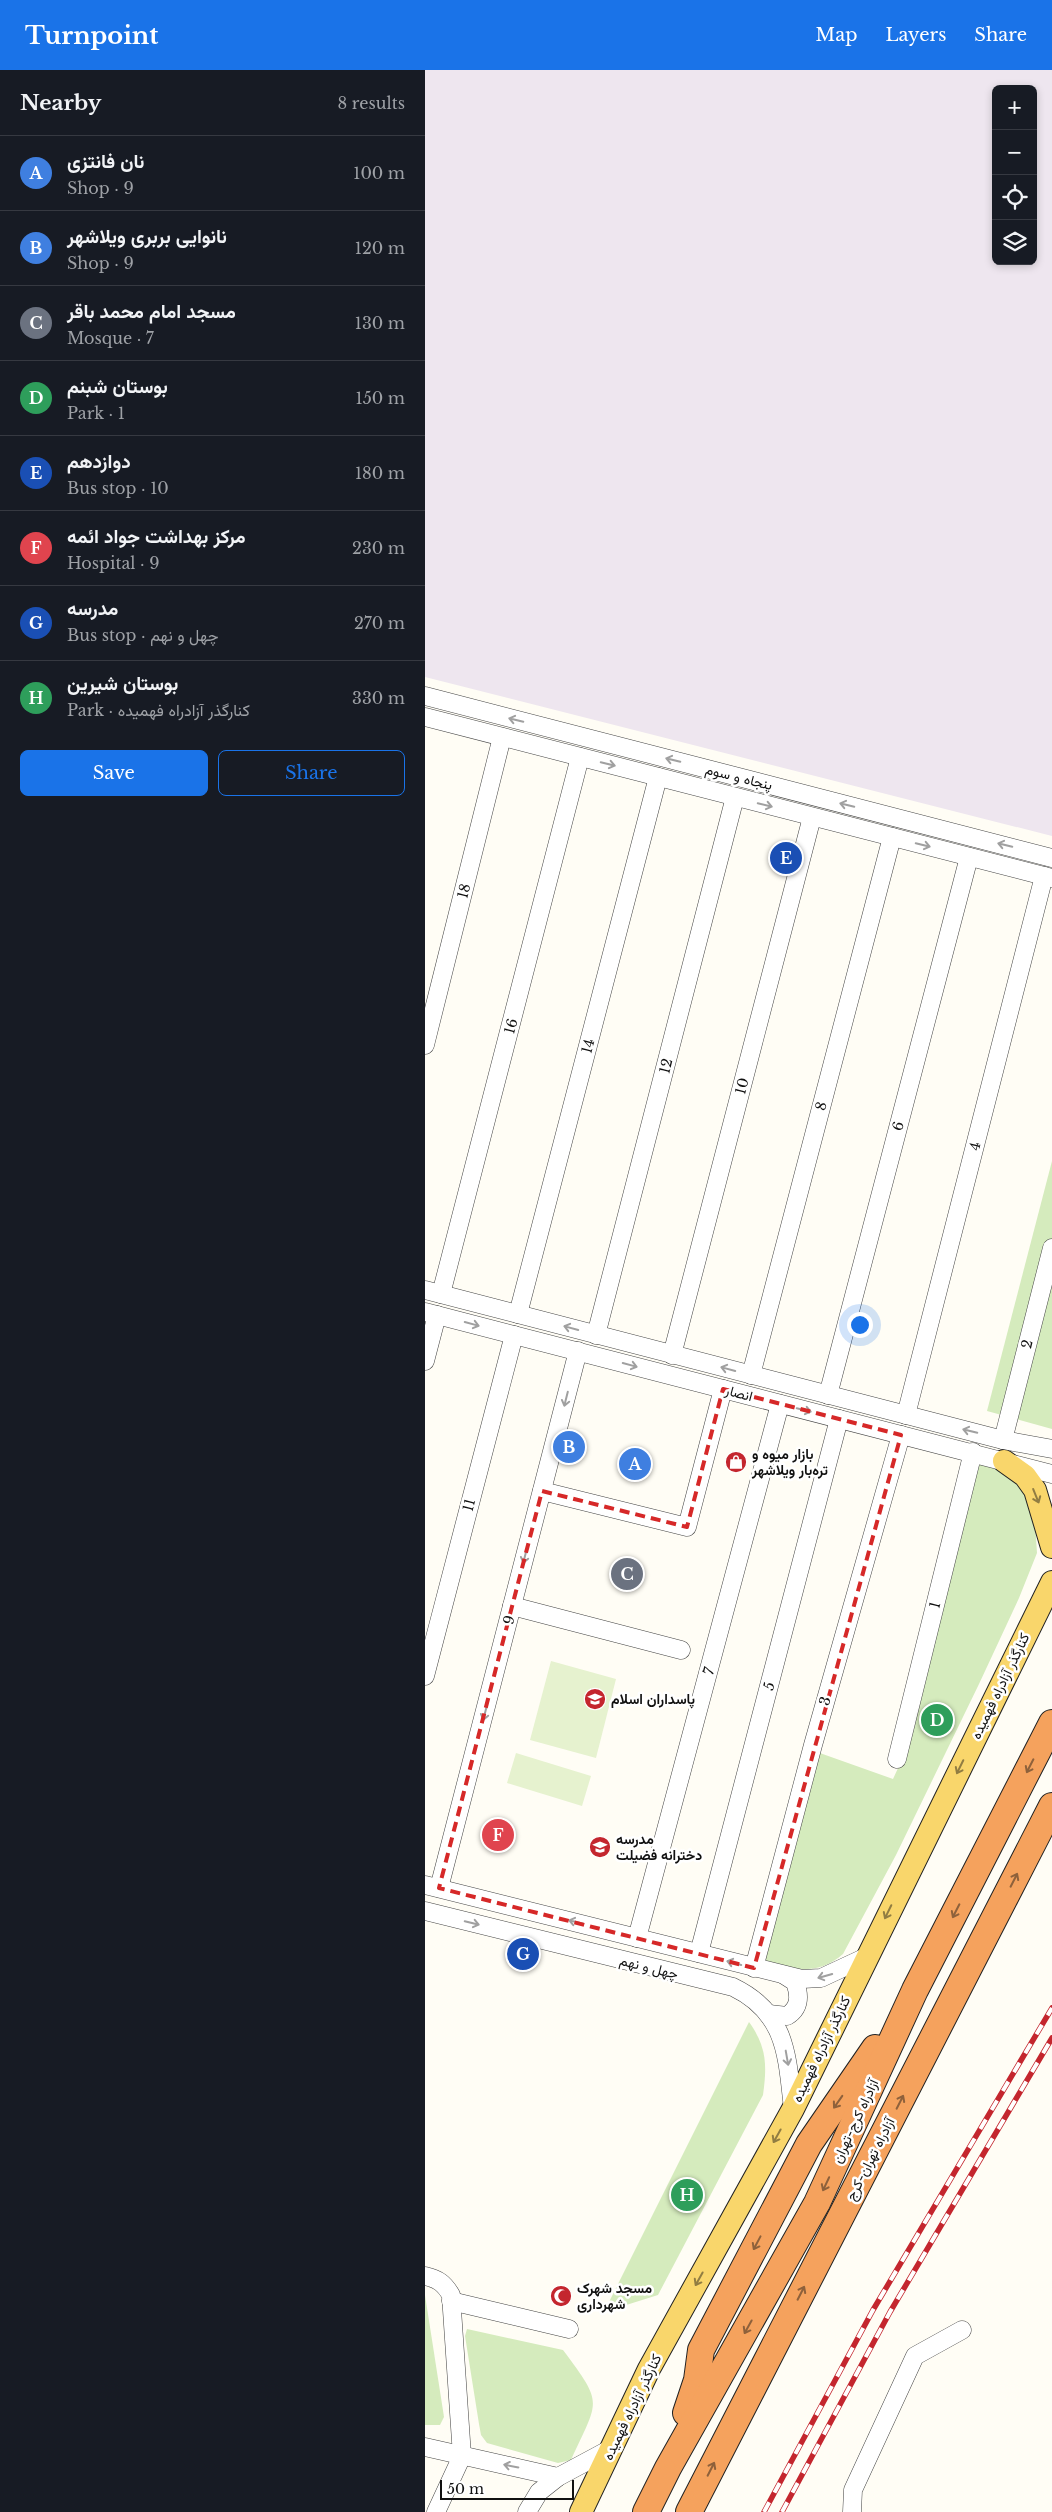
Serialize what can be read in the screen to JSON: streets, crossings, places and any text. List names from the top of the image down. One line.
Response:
{"streets":{"highway":["آزادراه کرج-تهران","آزادراه تهران-کرج"],"main road":["کنارگذر آزادراه فهمیده"],"street":["پنجاه و سوم","18","16","14","12","10","8","6","4","2","انصار","11","1","9","7","5","3","چهل و نهم"]},"crossings":[["پنجاه و سوم","18"],["پنجاه و سوم","16"],["پنجاه و سوم","14"],["پنجاه و سوم","12"],["پنجاه و سوم","10"],["پنجاه و سوم","8"],["پنجاه و سوم","6"],["پنجاه و سوم","4"],["16","انصار"],["14","انصار"],["12","انصار"],["10","انصار"],["8","انصار"],["6","انصار"],["4","انصار"],["2","انصار"],["انصار","11"],["انصار","1"],["انصار","9"],["انصار","7"],["انصار","5"],["انصار","3"],["9","چهل و نهم"],["7","چهل و نهم"],["5","چهل و نهم"],["کنارگذر آزادراه فهمیده","چهل و نهم"],["3","چهل و نهم"]],"one_way":["9","کنارگذر آزادراه فهمیده"],"places":{"shop":["بازار میوه و تره‌بار ویلاشهر"],"school or university":["پاسداران اسلام","مدرسه دخترانه فضیلت"],"mosque":["مسجد شهرک شهرداری"]},"scale_bar":"50 m","page":{"header":"Turnpoint","nav":["Map","Layers","Share"],"heading":["Nearby","8 results"],"map_buttons":["+","−"],"list":[{"mark":"A","name":"نان فانتزی","note":"Shop · 9","value":"100 m"},{"mark":"B","name":"نانوایی بربری ویلاشهر","note":"Shop · 9","value":"120 m"},{"mark":"C","name":"مسجد امام محمد باقر","note":"Mosque · 7","value":"130 m"},{"mark":"D","name":"بوستان شبنم","note":"Park · 1","value":"150 m"},{"mark":"E","name":"دوازدهم","note":"Bus stop · 10","value":"180 m"},{"mark":"F","name":"مرکز بهداشت جواد ائمه","note":"Hospital · 9","value":"230 m"},{"mark":"G","name":"مدرسه","note":"Bus stop · چهل و نهم","value":"270 m"},{"mark":"H","name":"بوستان شیرین","note":"Park · کنارگذر آزادراه فهمیده","value":"330 m"}],"buttons":["Save","Share"],"pins":["E","B","A","C","D","F","G","H"],"scale":"50 m"}}
